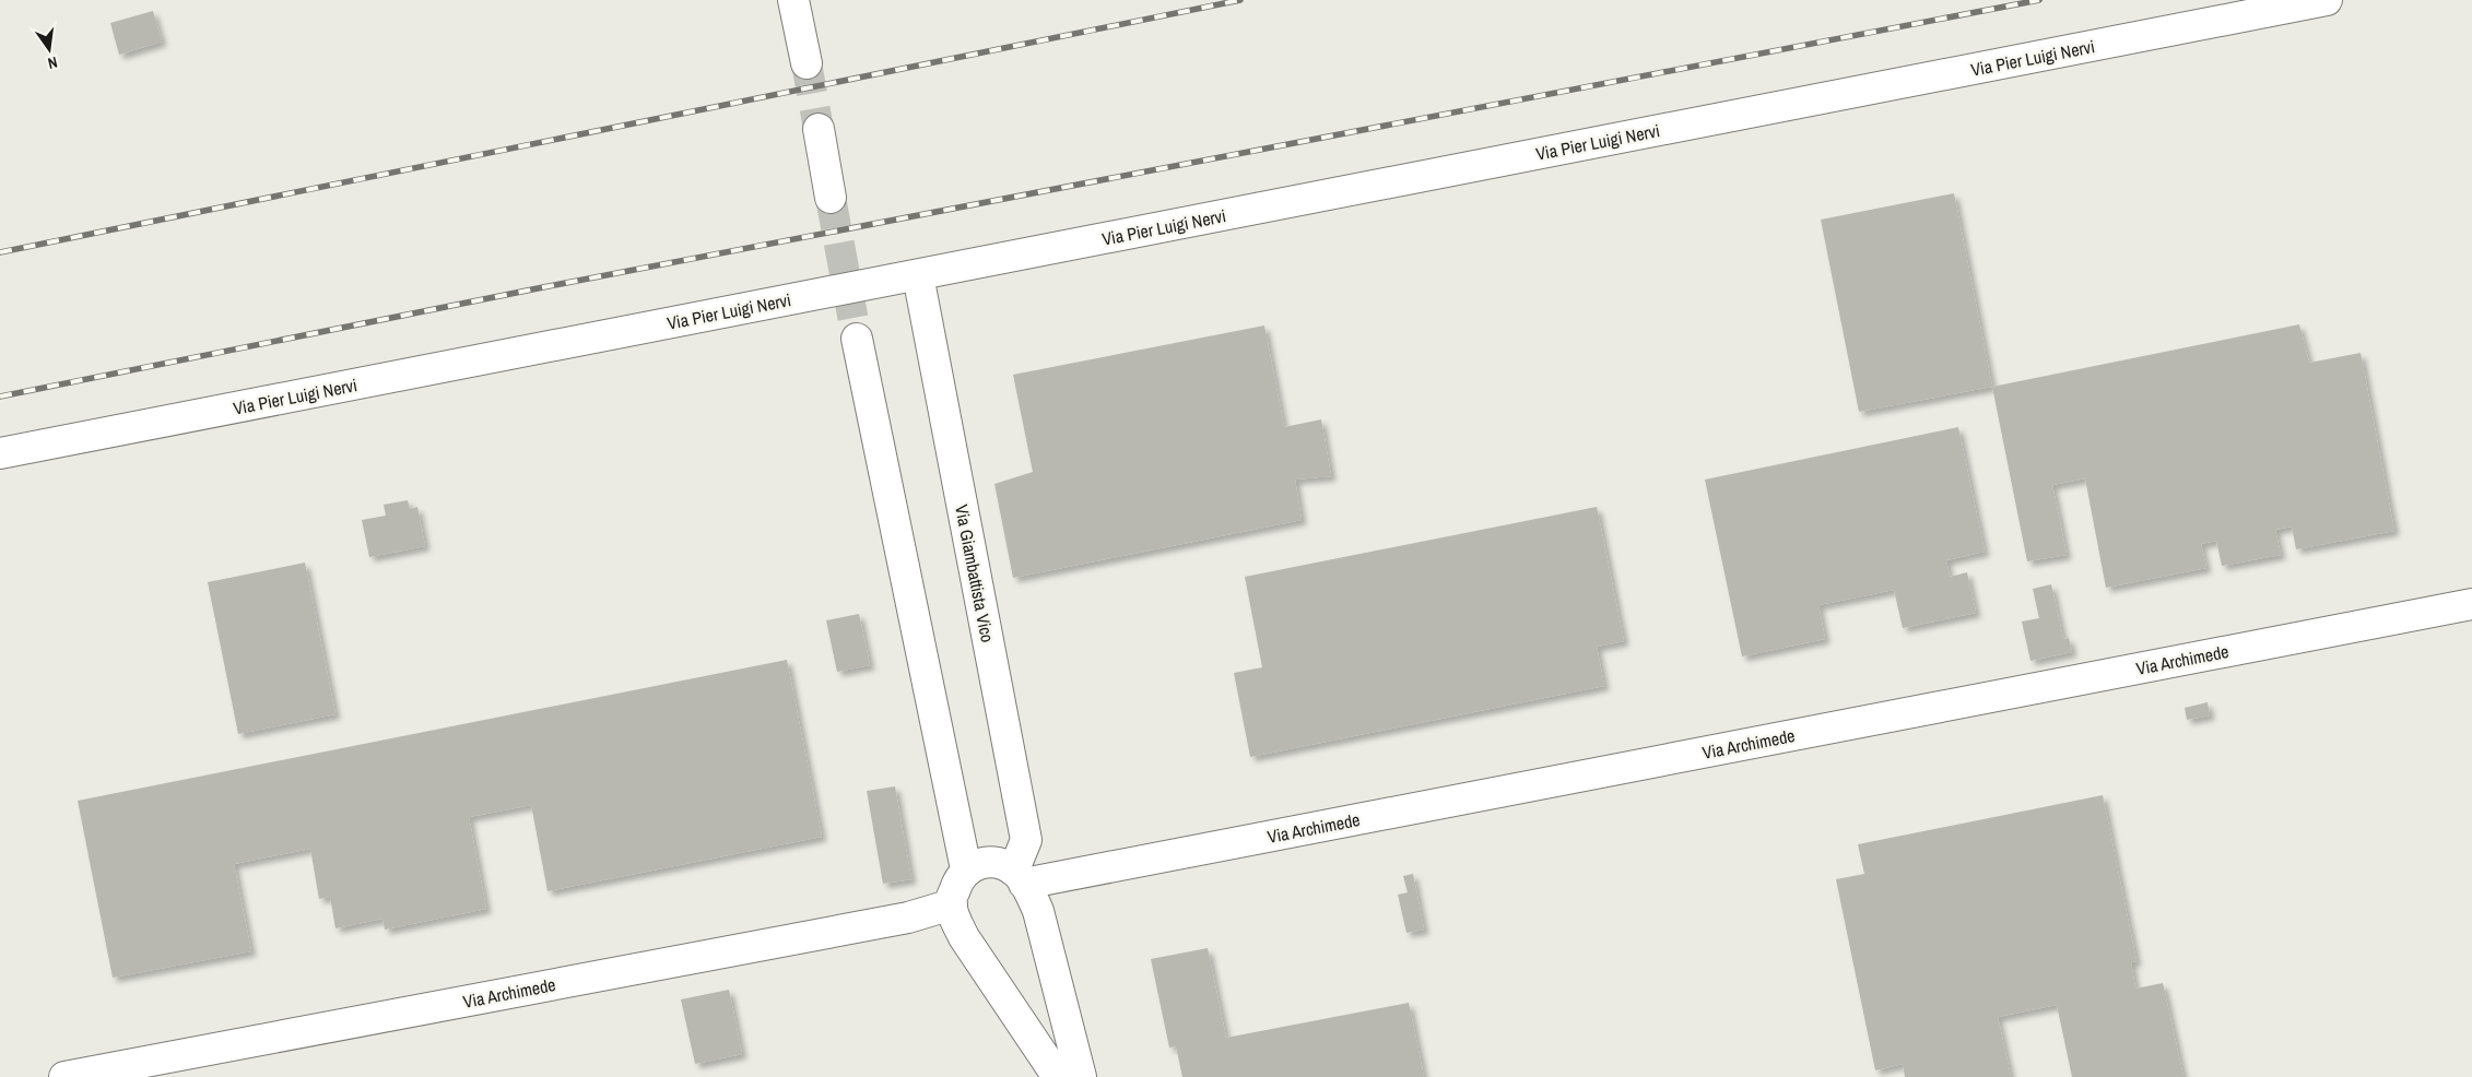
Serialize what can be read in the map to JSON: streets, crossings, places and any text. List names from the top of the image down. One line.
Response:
{"streets":{"street":["Via Pier Luigi Nervi","Via Giambattista Vico","Via Archimede"]},"crossings":[["Via Pier Luigi Nervi","Via Giambattista Vico"],["Via Giambattista Vico","Via Archimede"]],"north":"bottom"}
